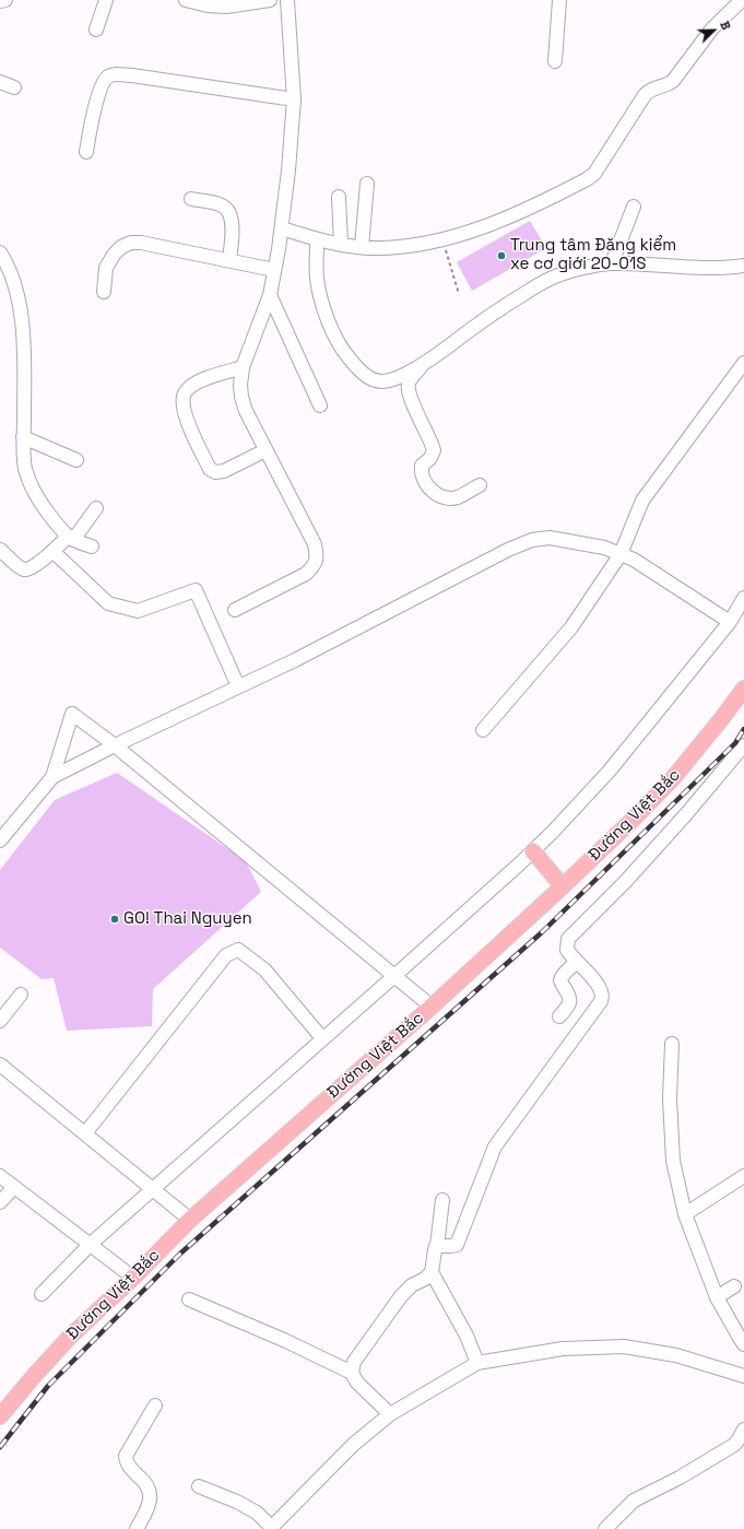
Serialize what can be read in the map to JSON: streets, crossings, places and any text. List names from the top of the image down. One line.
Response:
{"streets":{"main road":["Đường Việt Bắc"]},"places":["Trung tâm Đăng kiểm xe cơ giới 20-01S","GO! Thai Nguyen"],"north":"top right"}
